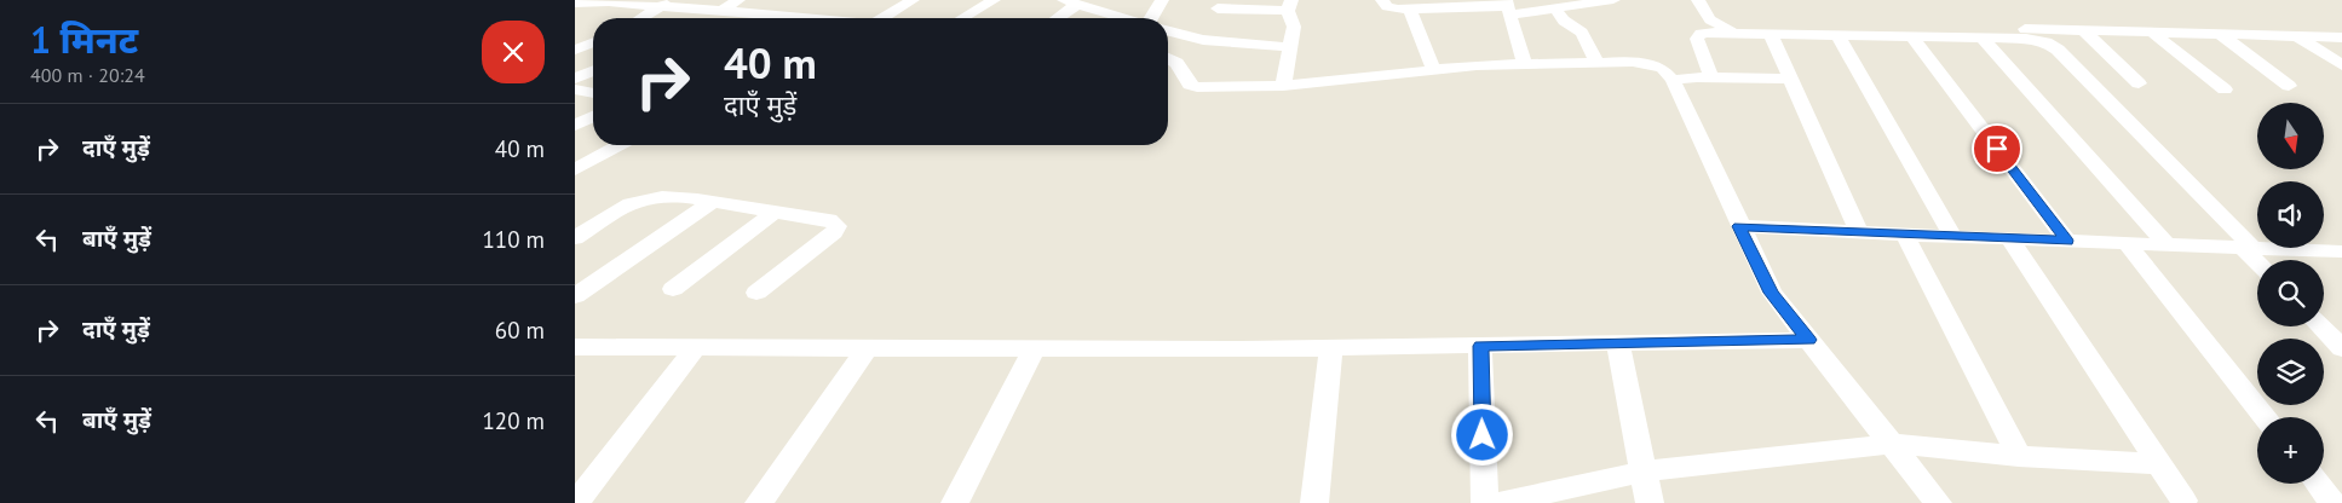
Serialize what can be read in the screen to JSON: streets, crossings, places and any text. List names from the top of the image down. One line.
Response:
{"north":"bottom","page":{"heading":["1 मिनट","400 m · 20:24"],"turn":["40 m","दाएँ मुड़ें"],"list":[{"name":"दाएँ मुड़ें","value":"40 m"},{"name":"बाएँ मुड़ें","value":"110 m"},{"name":"दाएँ मुड़ें","value":"60 m"},{"name":"बाएँ मुड़ें","value":"120 m"}],"map_buttons":"+"}}
